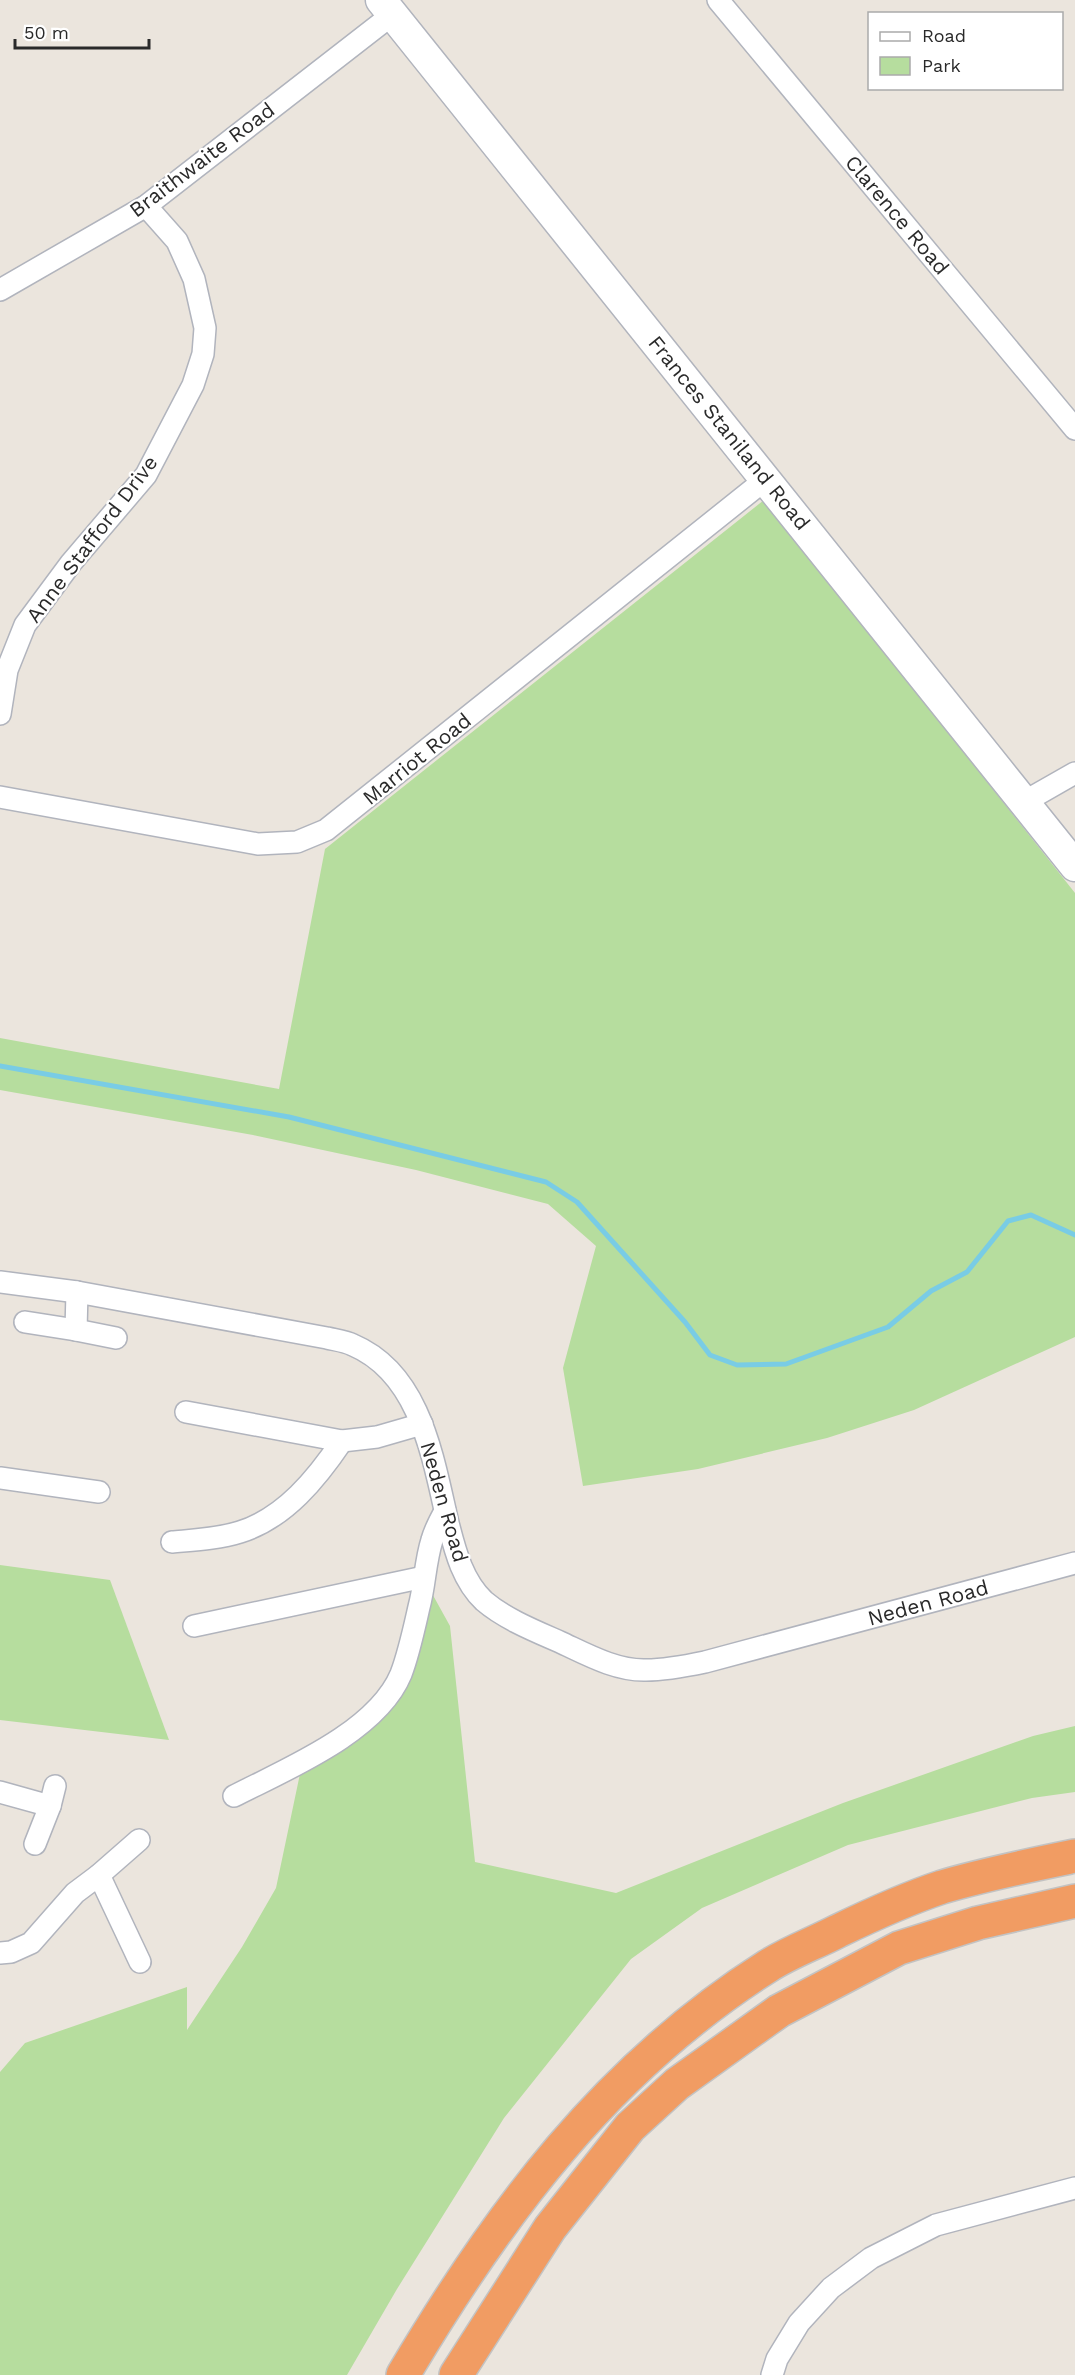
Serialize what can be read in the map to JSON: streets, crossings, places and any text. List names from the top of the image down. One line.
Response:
{"streets":{"street":["Braithwaite Road","Clarence Road","Frances Staniland Road","Anne Stafford Drive","Marriot Road","Neden Road"]},"crossings":[["Braithwaite Road","Frances Staniland Road"],["Braithwaite Road","Anne Stafford Drive"],["Frances Staniland Road","Marriot Road"]],"legend":["Road","Park"],"scale_bar":"50 m"}
